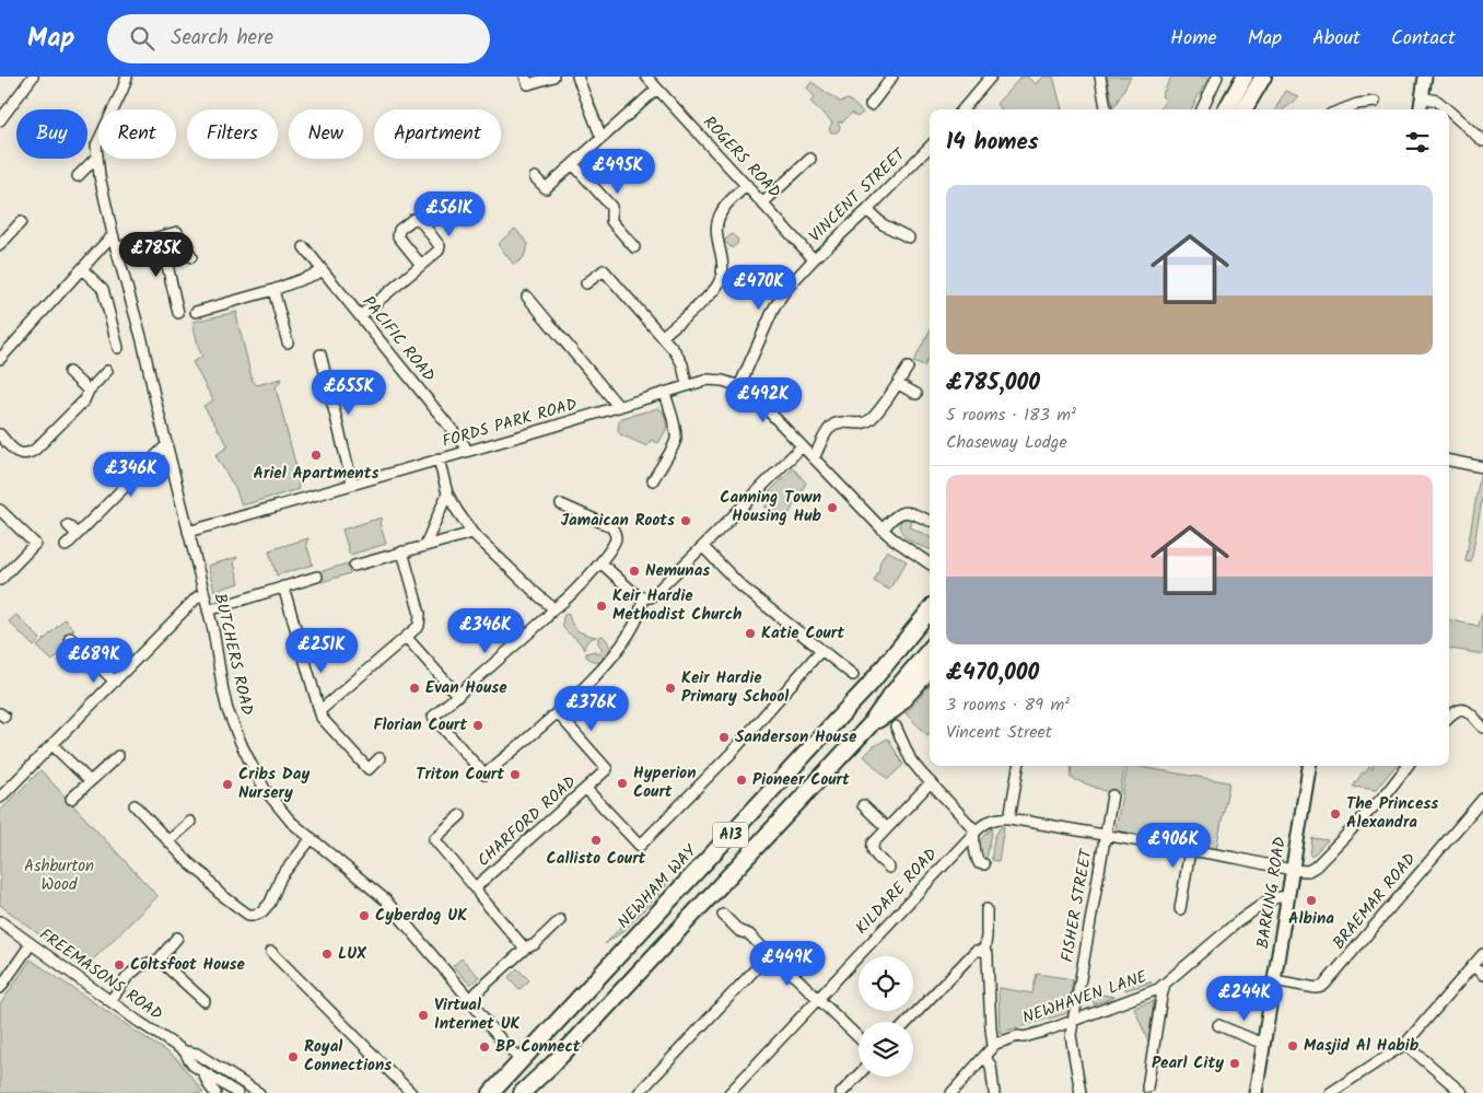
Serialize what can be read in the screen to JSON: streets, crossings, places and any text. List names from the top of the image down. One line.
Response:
{"streets":{"highway":["A13","NEWHAM WAY"],"main road":["BARKING ROAD"],"street":["ROGERS ROAD","VINCENT STREET","PACIFIC ROAD","FORDS PARK ROAD","BUTCHERS ROAD","CHARFORD ROAD","KILDARE ROAD","BRAEMAR ROAD","FISHER STREET","FREEMASONS ROAD","NEWHAVEN LANE"]},"crossings":[["ROGERS ROAD","VINCENT STREET"],["VINCENT STREET","FORDS PARK ROAD"],["PACIFIC ROAD","FORDS PARK ROAD"],["FORDS PARK ROAD","BUTCHERS ROAD"],["BUTCHERS ROAD","NEWHAM WAY"],["BARKING ROAD","BRAEMAR ROAD"],["BARKING ROAD","NEWHAVEN LANE"],["FISHER STREET","NEWHAVEN LANE"]],"parks":["Ashburton Wood"],"places":["Ariel Apartments","Canning Town Housing Hub","Jamaican Roots","Nemunas","Keir Hardie Methodist Church","Katie Court","Evan House","Keir Hardie Primary School","Florian Court","Sanderson House","Triton Court","Pioneer Court","Hyperion Court","Cribs Day Nursery","The Princess Alexandra","Callisto Court","Albina","Cyberdog UK","LUX","Coltsfoot House","Virtual Internet UK","Masjid Al Habib","BP Connect","Royal Connections","Pearl City"],"page":{"header":"Map","search":"Search here","nav":["Home","Map","About","Contact"],"chip":["Buy","Rent","Filters","New","Apartment"],"heading":"14 homes","price":["£495K","£561K","£785K","£470K","£655K","£492K","£346K","£346K","£251K","£689K","£376K","£906K","£449K","£244K"],"list":[{"name":"£785,000","note":"5 rooms · 183 m² · Chaseway Lodge"},{"name":"£470,000","note":"3 rooms · 89 m² · Vincent Street"}]}}
